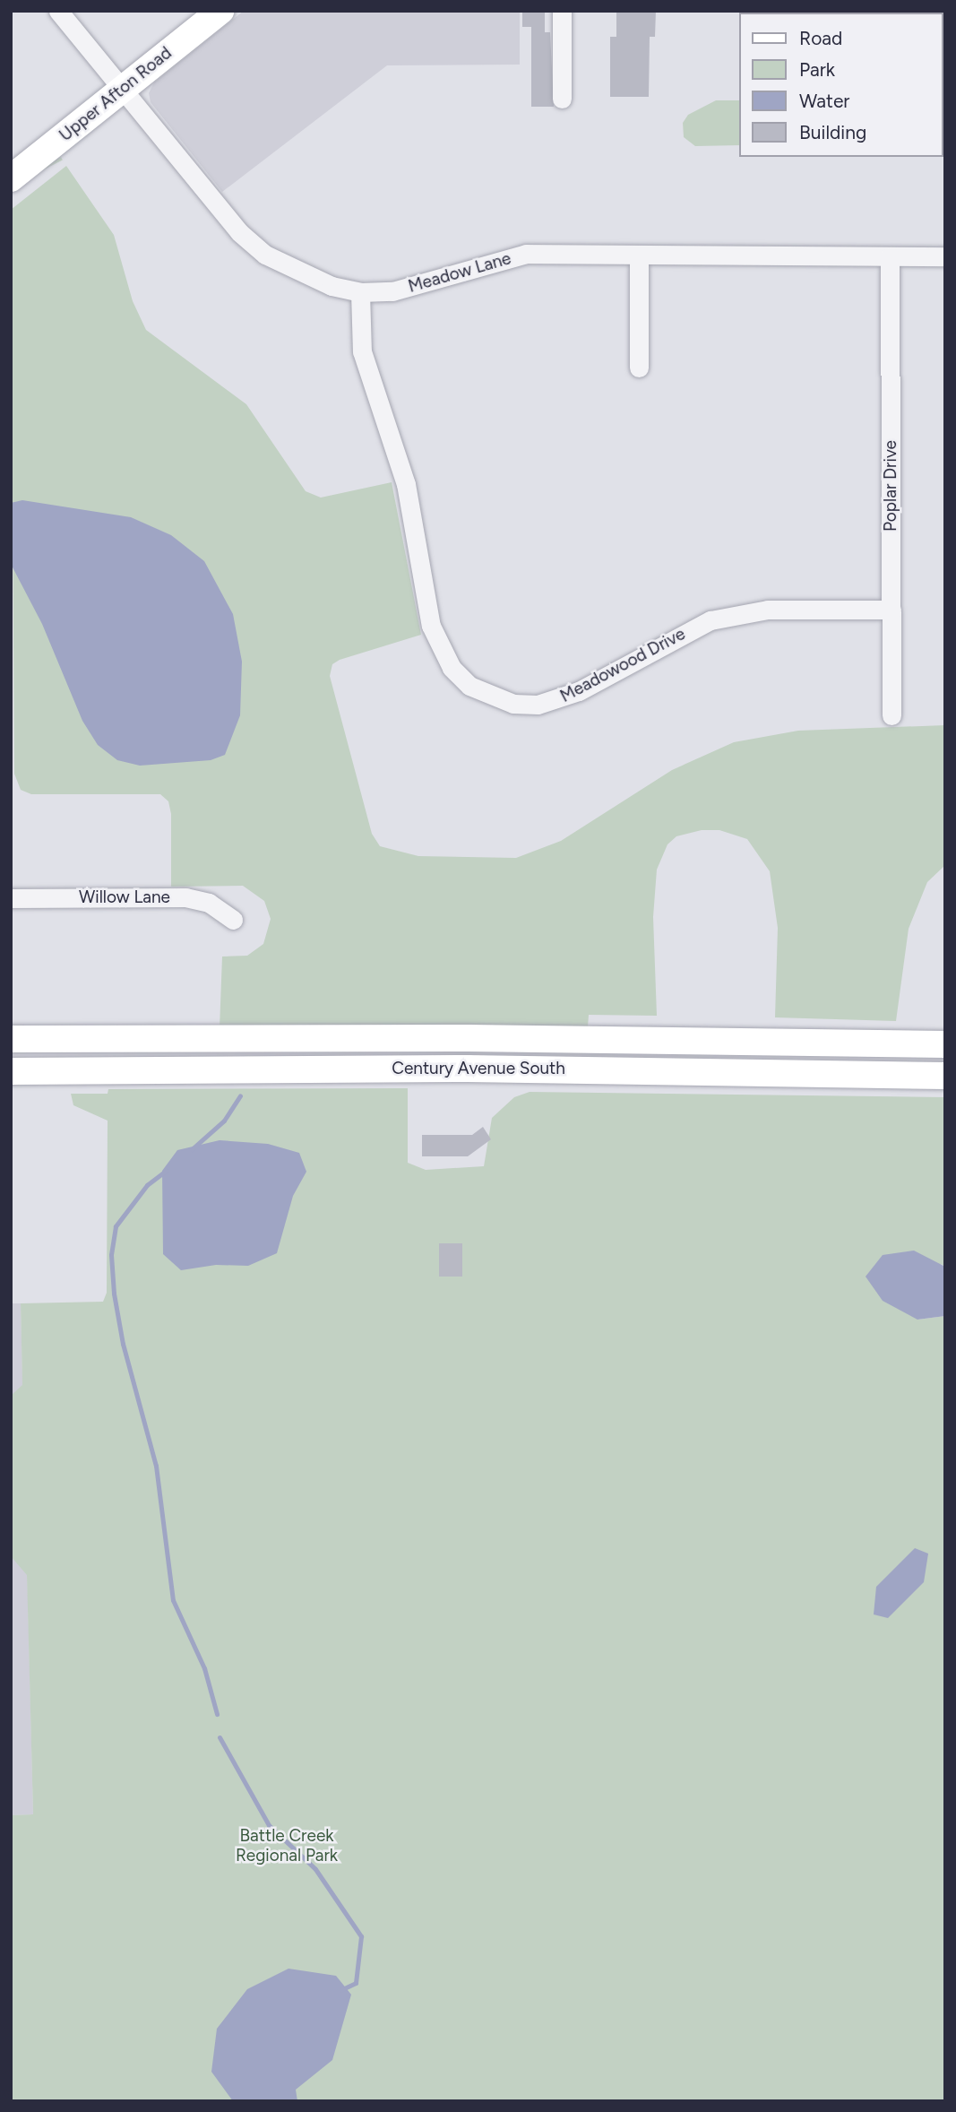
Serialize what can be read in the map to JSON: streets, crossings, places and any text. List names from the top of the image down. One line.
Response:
{"streets":{"main road":["Upper Afton Road","Century Avenue South"],"street":["Meadow Lane","Poplar Drive","Meadowood Drive","Willow Lane"]},"crossings":[["Upper Afton Road","Meadow Lane"],["Meadow Lane","Poplar Drive"],["Meadow Lane","Meadowood Drive"],["Poplar Drive","Meadowood Drive"]],"parks":["Battle Creek Regional Park"],"legend":["Road","Park","Water","Building"]}
